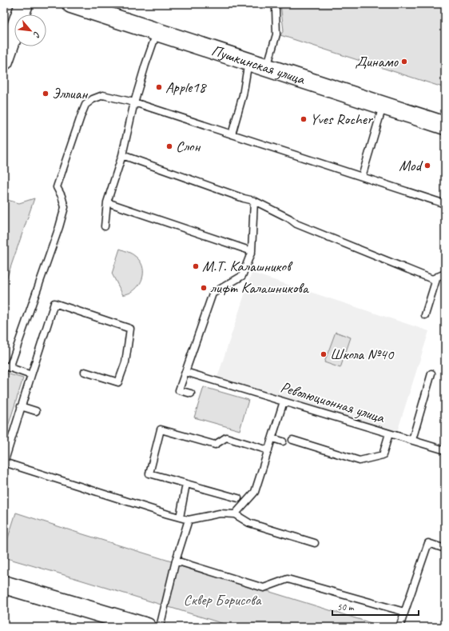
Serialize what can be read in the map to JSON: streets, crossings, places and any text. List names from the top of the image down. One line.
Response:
{"streets":{"main road":["Пушкинская улица"],"lane":["Революционная улица"]},"parks":["Сквер Борисова"],"places":["Динамо","Apple18","Эллиан","Yves Rocher","Слон","Mod","М.Т. Калашников","лифт Калашникова","Школа №40"],"scale_bar":"50 m","north":"bottom right"}
